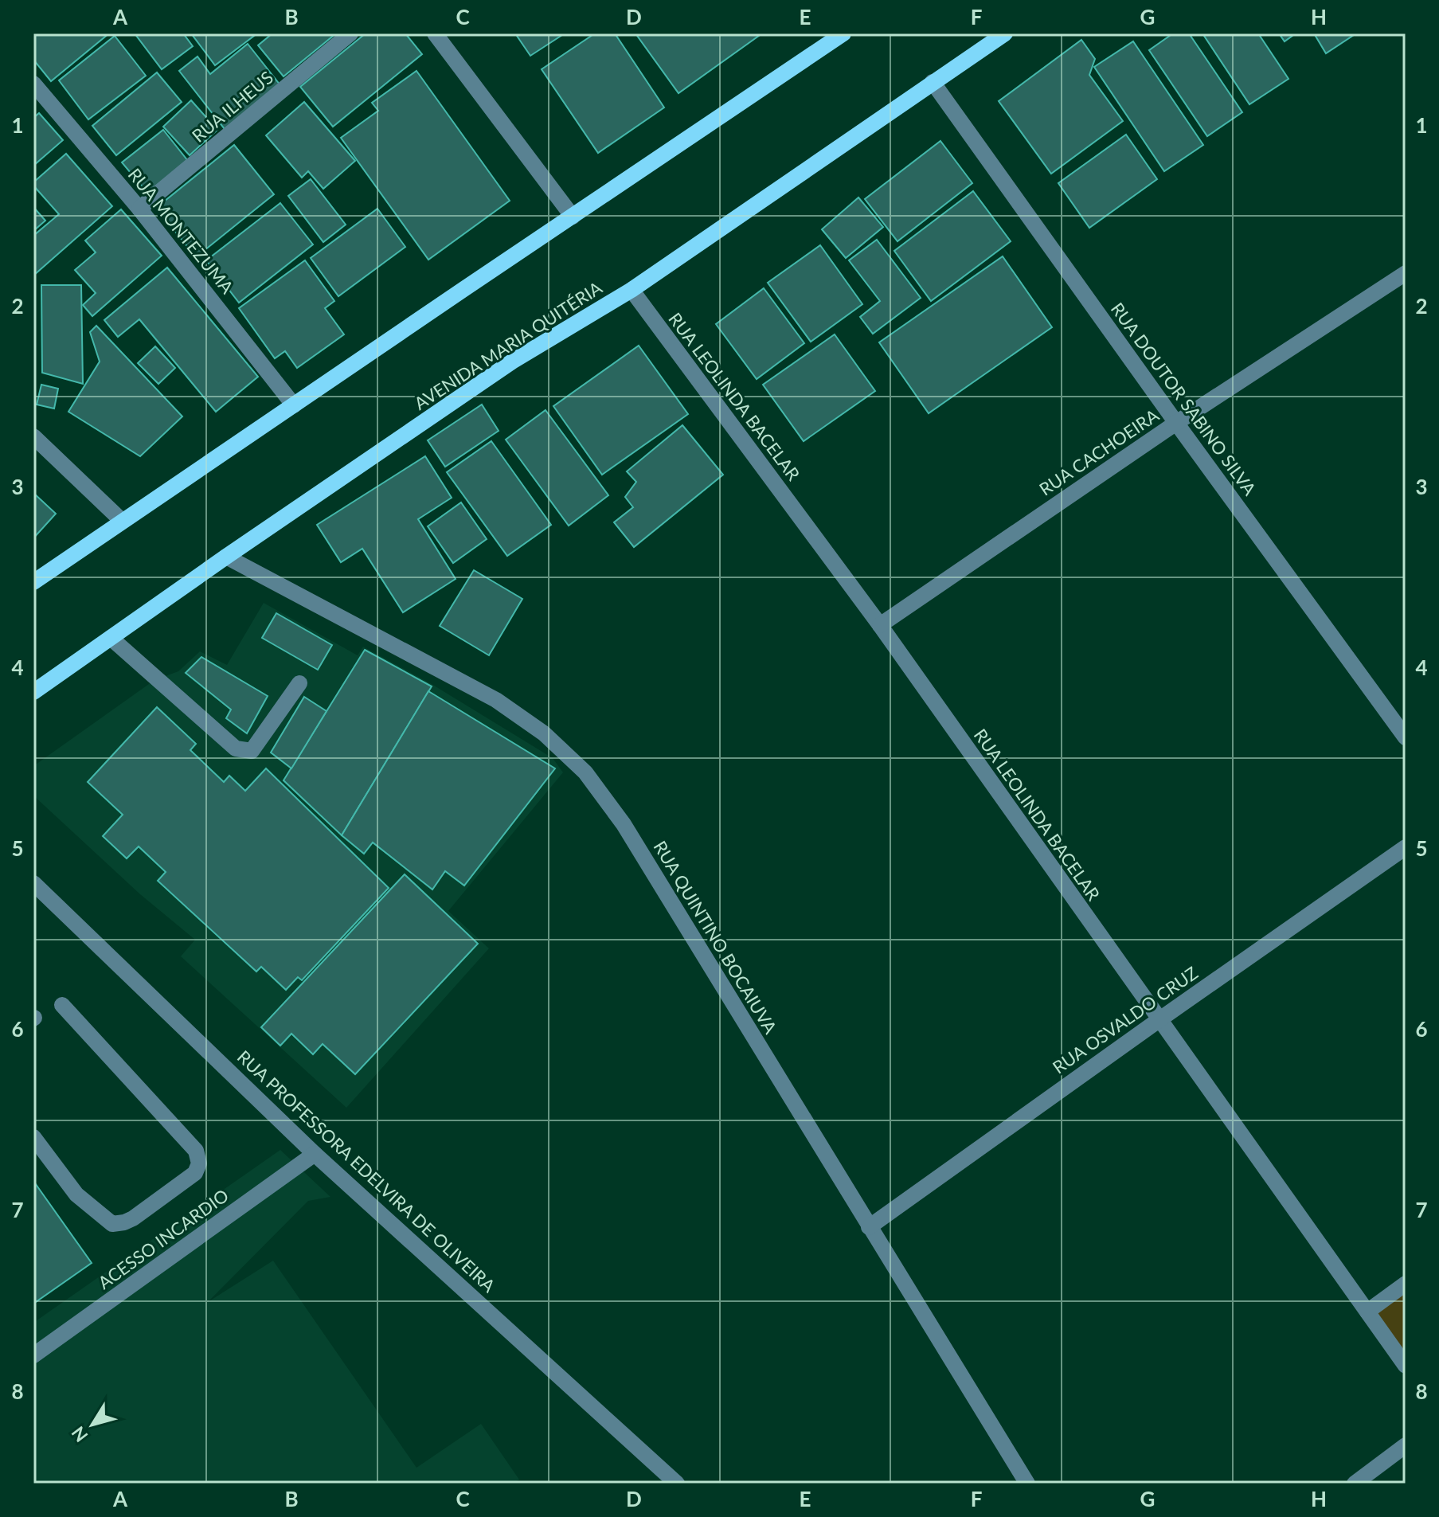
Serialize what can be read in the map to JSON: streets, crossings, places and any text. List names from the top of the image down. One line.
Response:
{"streets":{"main road":["AVENIDA MARIA QUITÉRIA"],"street":["RUA ILHEUS","RUA MONTEZUMA","RUA LEOLINDA BACELAR","RUA DOUTOR SABINO SILVA","RUA CACHOEIRA","RUA QUINTINO BOCAIUVA","RUA OSVALDO CRUZ","RUA PROFESSORA EDELVIRA DE OLIVEIRA","ACESSO INCARDIO"]},"crossings":[["RUA ILHEUS","RUA MONTEZUMA"],["AVENIDA MARIA QUITÉRIA","RUA LEOLINDA BACELAR"],["AVENIDA MARIA QUITÉRIA","RUA DOUTOR SABINO SILVA"],["AVENIDA MARIA QUITÉRIA","RUA QUINTINO BOCAIUVA"],["RUA LEOLINDA BACELAR","RUA CACHOEIRA"],["RUA LEOLINDA BACELAR","RUA OSVALDO CRUZ"],["RUA DOUTOR SABINO SILVA","RUA CACHOEIRA"],["RUA QUINTINO BOCAIUVA","RUA OSVALDO CRUZ"],["RUA PROFESSORA EDELVIRA DE OLIVEIRA","ACESSO INCARDIO"]],"north":"bottom left","grid":{"columns":["A","B","C","D","E","F","G","H"],"rows":["1","2","3","4","5","6","7","8"]}}
